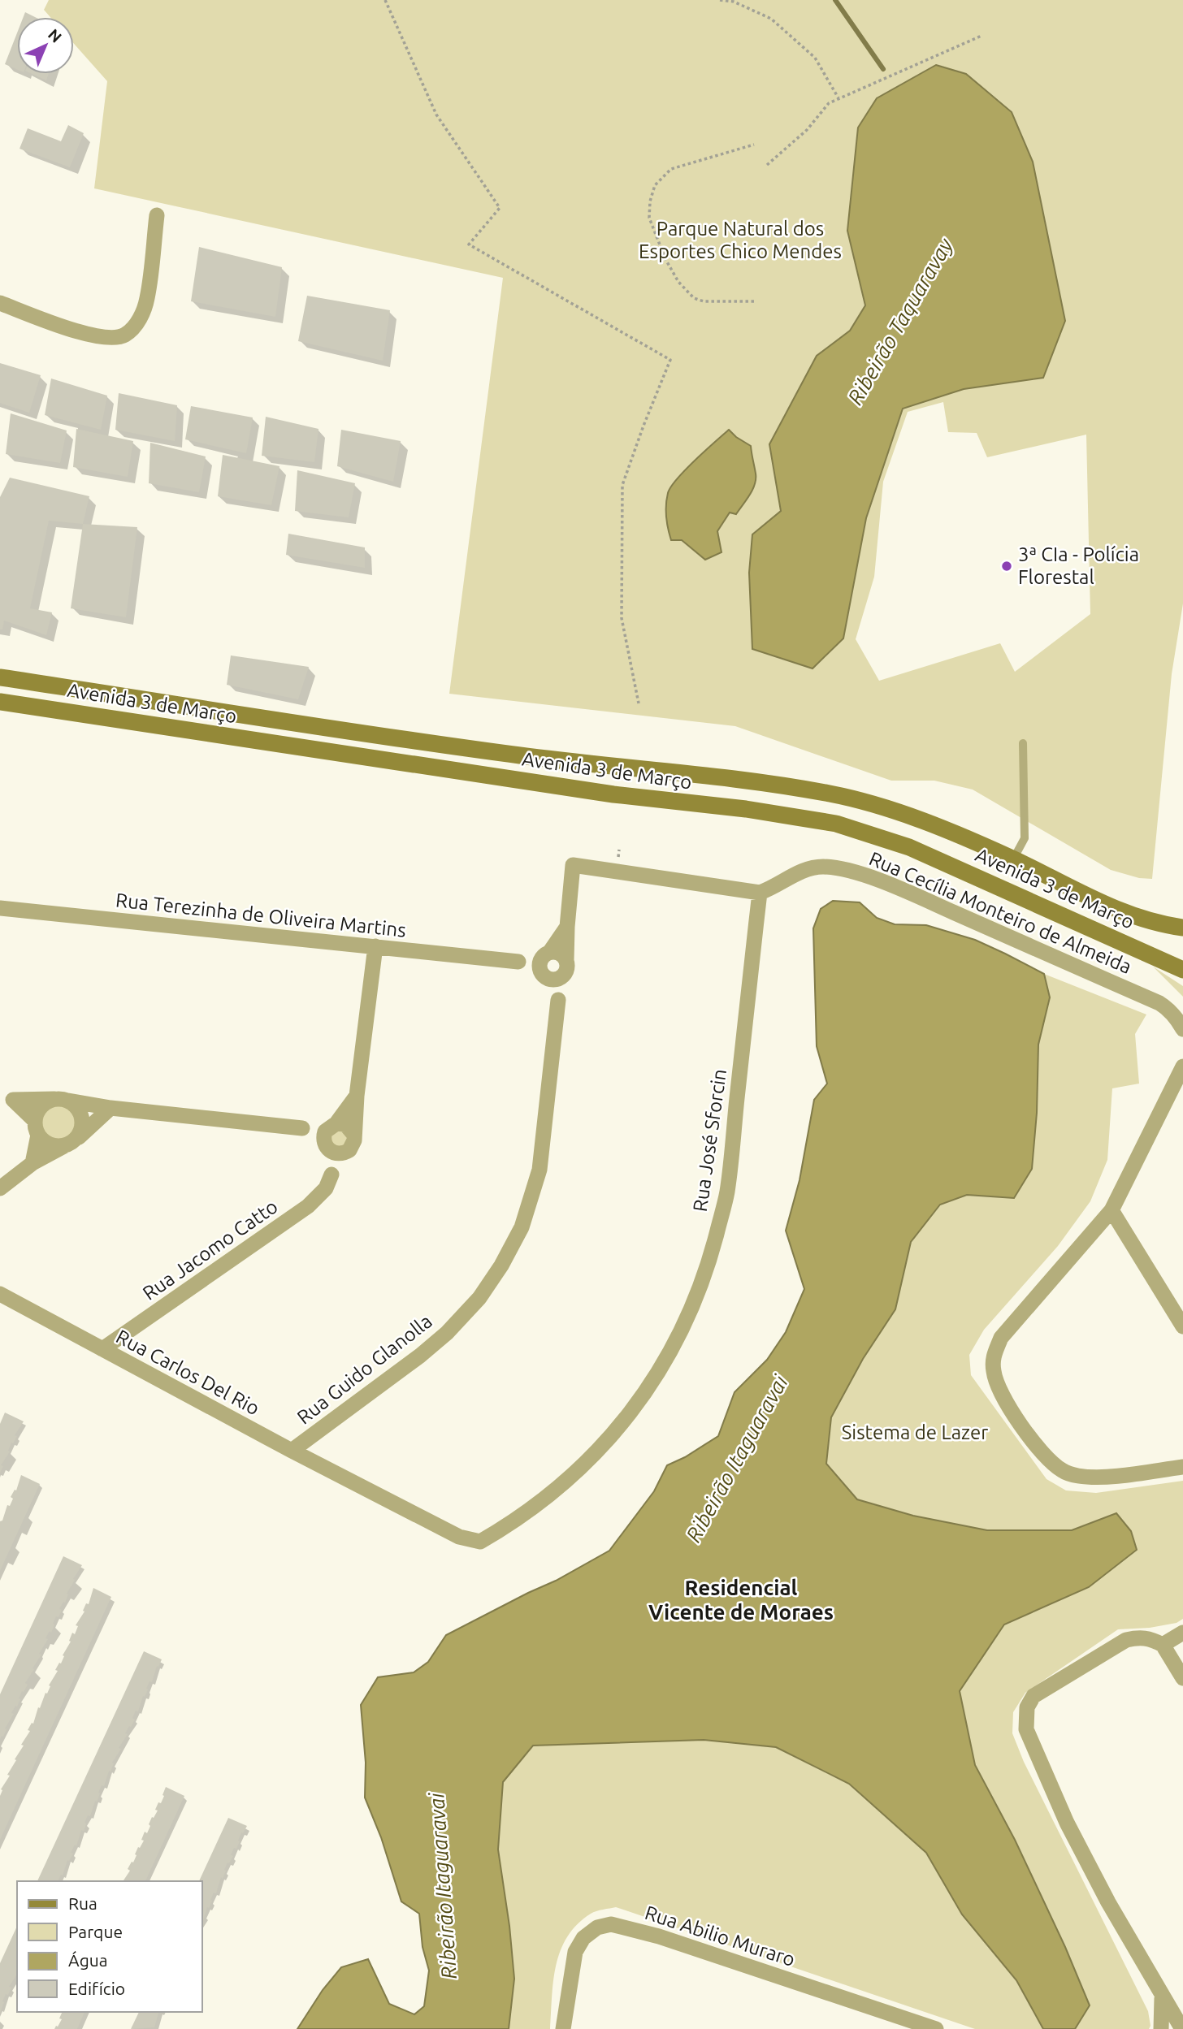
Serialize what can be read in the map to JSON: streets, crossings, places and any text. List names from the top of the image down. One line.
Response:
{"streets":{"main road":["Avenida 3 de Março"],"street":["Rua Cecília Monteiro de Almeida","Rua Terezinha de Oliveira Martins","Rua José Sforcin","Rua Jacomo Catto","Rua Guido Glanolla","Rua Carlos Del Rio","Rua Abilio Muraro"]},"crossings":[["Rua Cecília Monteiro de Almeida","Rua José Sforcin"],["Rua Cecília Monteiro de Almeida","Rua Guido Glanolla"],["Rua Terezinha de Oliveira Martins","Rua Guido Glanolla"],["Rua José Sforcin","Rua Guido Glanolla"],["Rua José Sforcin","Rua Carlos Del Rio"],["Rua Jacomo Catto","Rua Carlos Del Rio"],["Rua Guido Glanolla","Rua Carlos Del Rio"]],"districts":["Residencial Vicente de Moraes"],"water":["Ribeirão Taquaravay","Ribeirão Itaguaravai"],"parks":["Parque Natural dos Esportes Chico Mendes","Sistema de Lazer"],"places":["3ª CIa - Polícia Florestal"],"legend":["Rua","Parque","Água","Edifício"],"north":"top right"}
